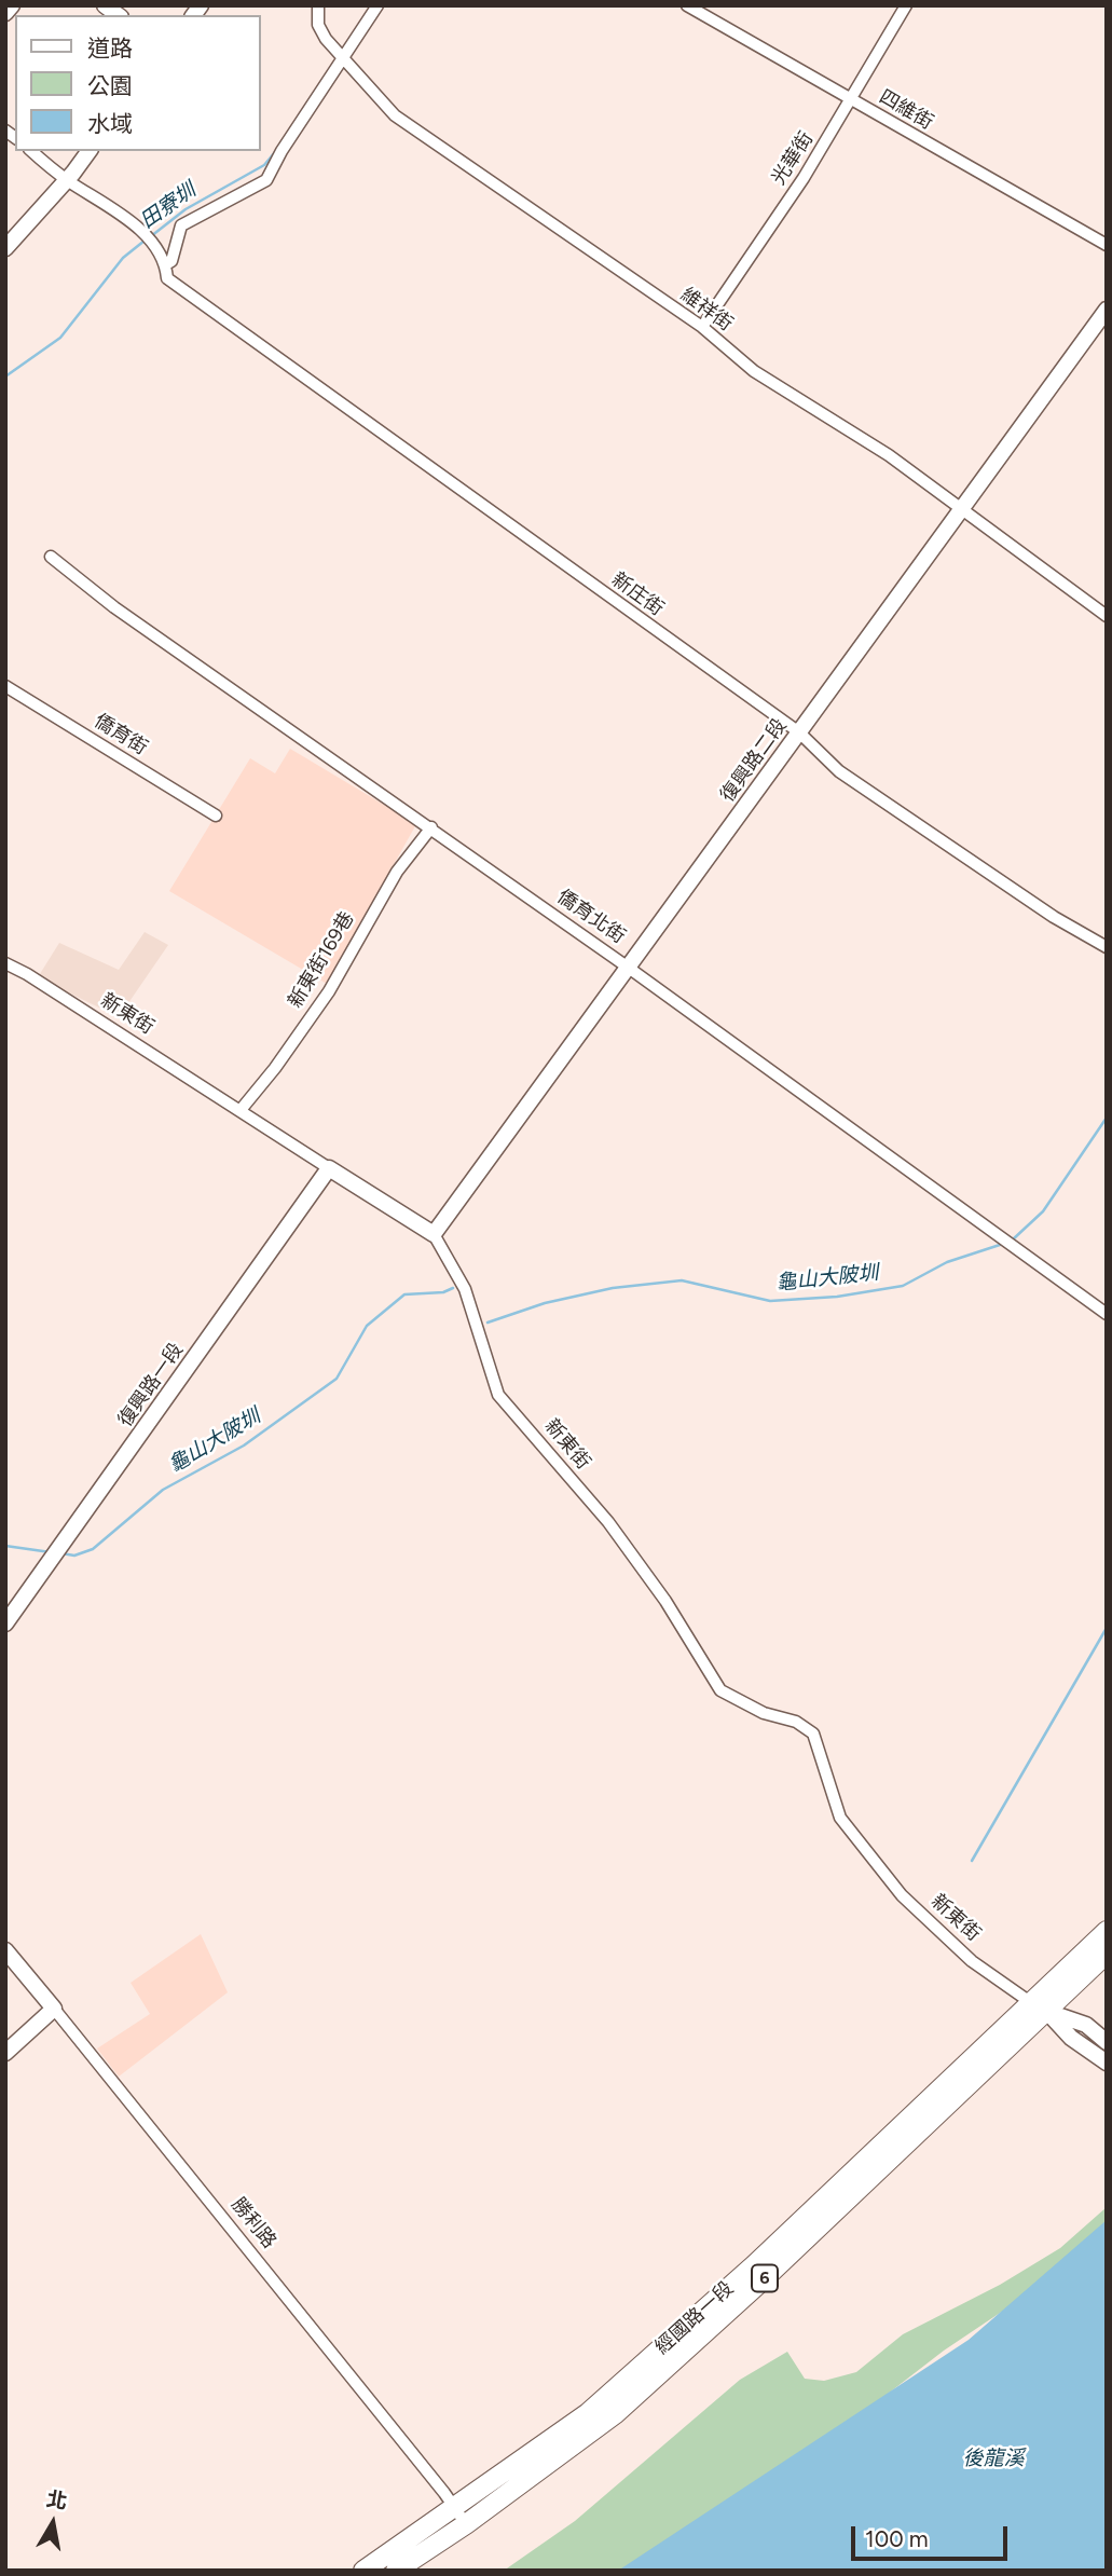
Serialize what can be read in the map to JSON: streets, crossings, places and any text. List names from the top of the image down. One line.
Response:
{"streets":{"main road":["6","經國路一段"],"street":["四維街","光華街","維祥街","新庄街","僑育街","復興路二段","僑育北街","新東街169巷","新東街","復興路一段","勝利路"]},"crossings":[["四維街","光華街"],["光華街","維祥街"],["維祥街","復興路二段"],["新庄街","復興路二段"],["復興路二段","僑育北街"],["復興路二段","新東街"],["僑育北街","新東街169巷"],["新東街169巷","新東街"],["新東街","復興路一段"],["新東街","6"],["新東街","經國路一段"],["勝利路","經國路一段"],["6","經國路一段"]],"water":["田寮圳","龜山大陂圳","後龍溪"],"legend":["道路","公園","水域"],"scale_bar":"100 m","north":"top"}
